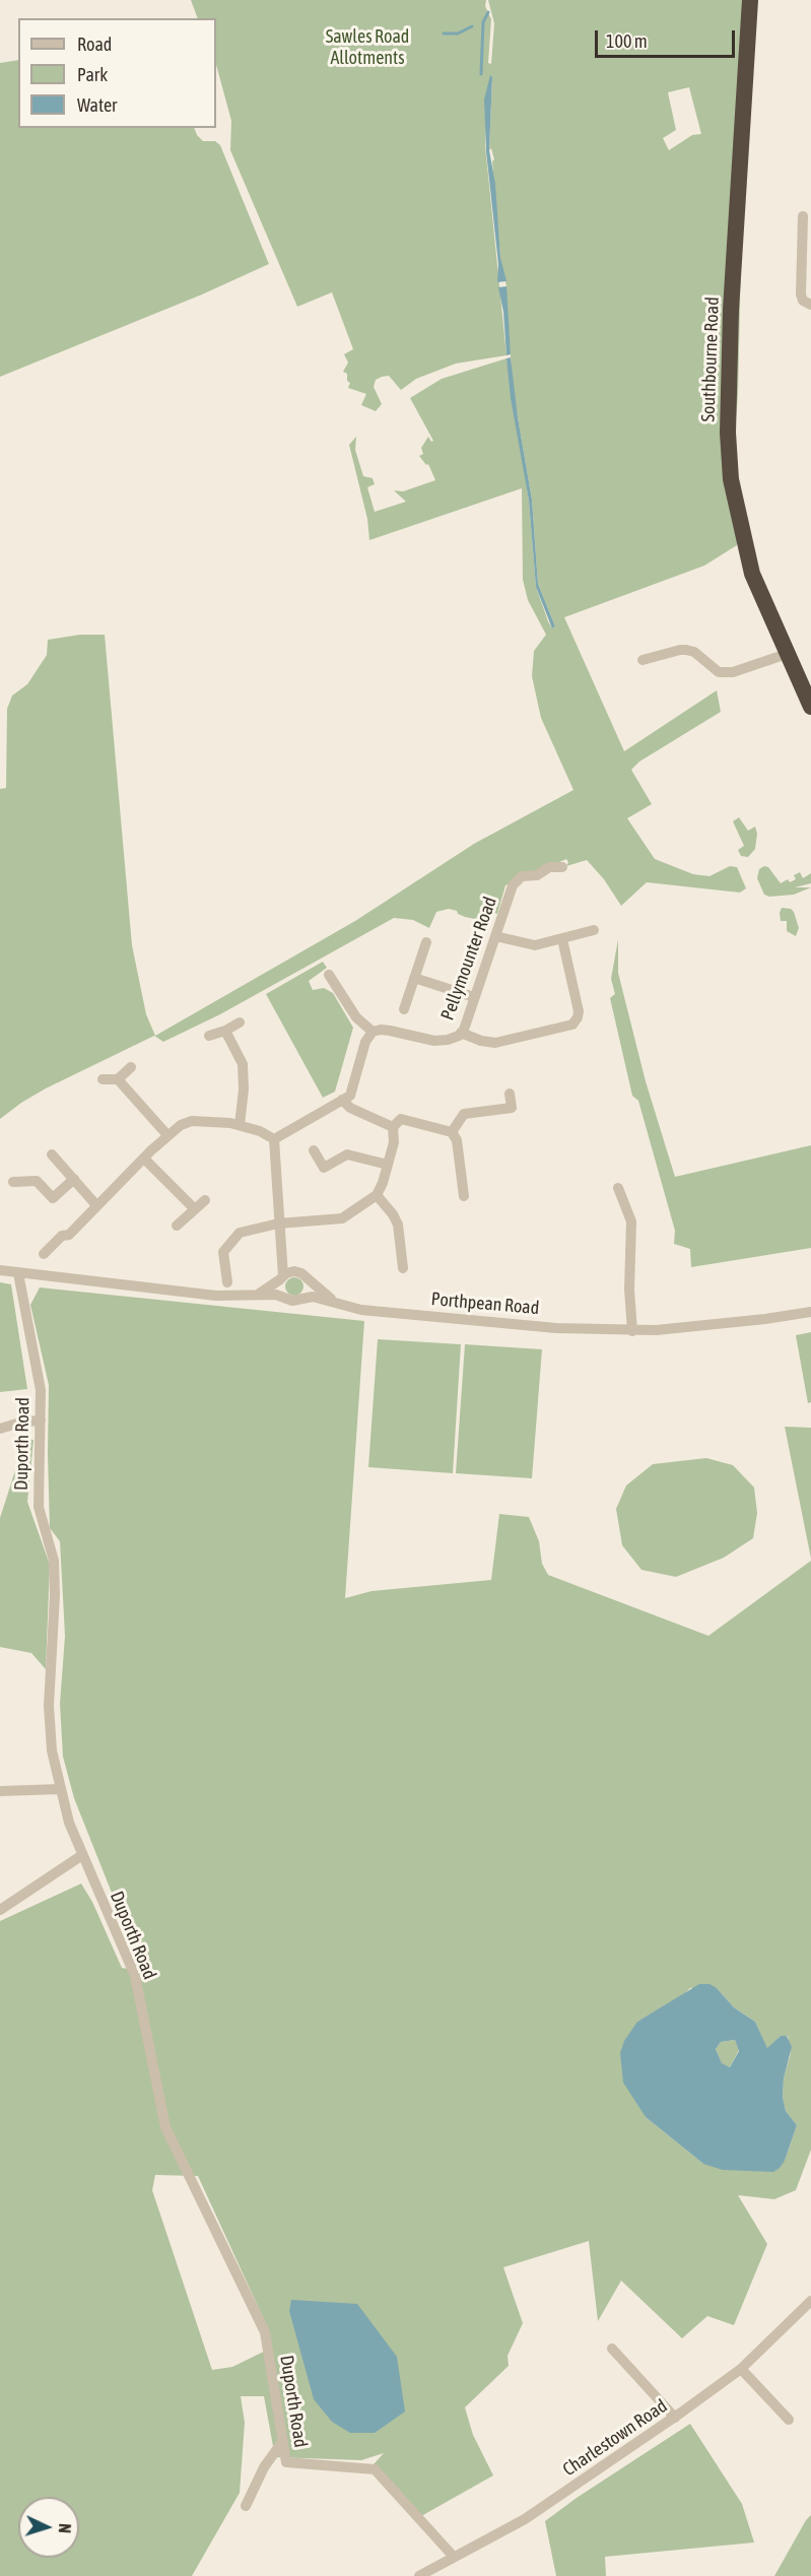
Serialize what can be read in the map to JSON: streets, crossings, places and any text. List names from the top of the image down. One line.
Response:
{"streets":{"highway":["Southbourne Road"],"street":["Pellymounter Road","Porthpean Road","Duporth Road","Charlestown Road"]},"crossings":[["Porthpean Road","Duporth Road"],["Duporth Road","Charlestown Road"]],"parks":["Sawles Road Allotments"],"legend":["Road","Park","Water"],"scale_bar":"100 m","north":"right"}
